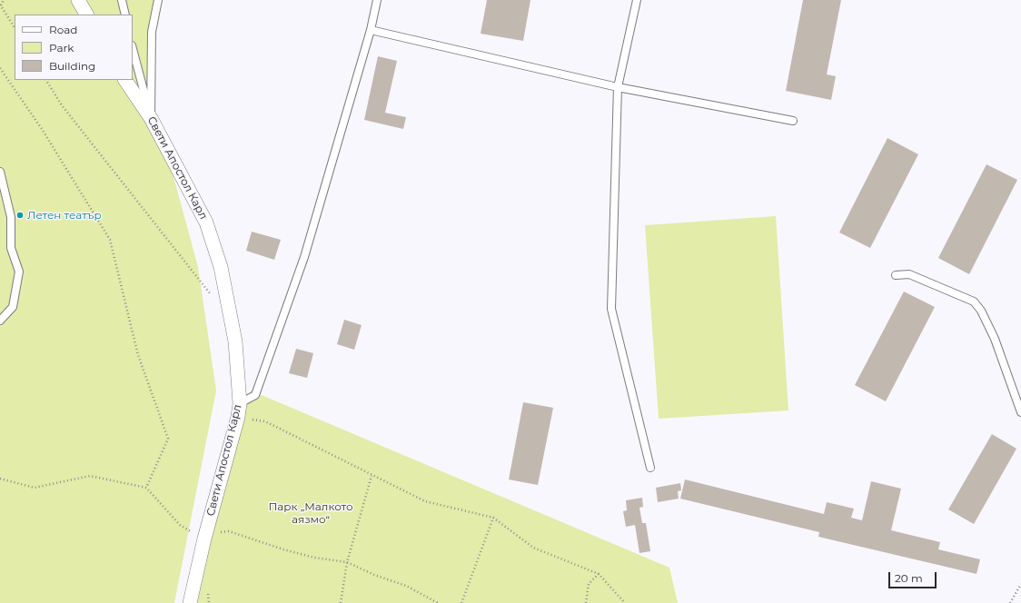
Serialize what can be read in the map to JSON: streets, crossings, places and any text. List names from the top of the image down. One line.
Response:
{"streets":{"street":["Свети Апостол Карл"]},"parks":["Парк „Малкото аязмо“"],"places":["Летен театър"],"legend":["Road","Park","Building"],"scale_bar":"20 m"}
